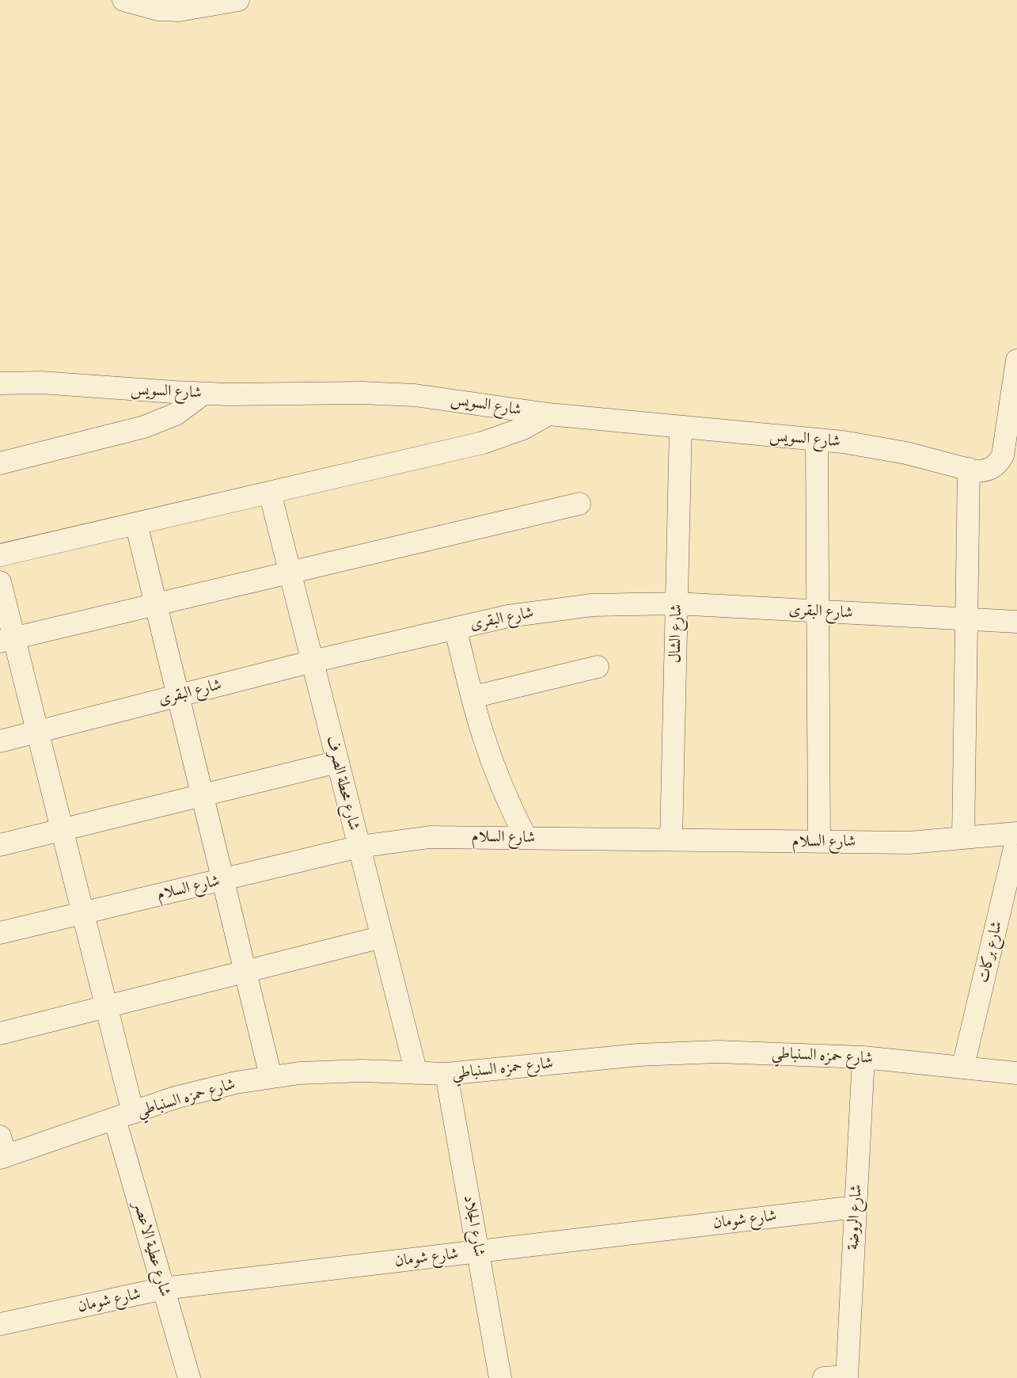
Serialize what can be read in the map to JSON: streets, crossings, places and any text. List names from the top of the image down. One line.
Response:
{"streets":{"street":["شارع السويس","شارع البقرى","شارع الشال","شارع محطة الصرف","شارع السلام","شارع بركات","شارع حمزه السنباطي","شارع الروضة","شارع شومان","شارع الجلاد","شارع عطية الاعصر"]},"crossings":[["شارع السويس","شارع الشال"],["شارع البقرى","شارع الشال"],["شارع البقرى","شارع محطة الصرف"],["شارع البقرى","شارع عطية الاعصر"],["شارع الشال","شارع السلام"],["شارع محطة الصرف","شارع السلام"],["شارع محطة الصرف","شارع حمزه السنباطي"],["شارع السلام","شارع عطية الاعصر"],["شارع بركات","شارع حمزه السنباطي"],["شارع حمزه السنباطي","شارع الروضة"],["شارع حمزه السنباطي","شارع الجلاد"],["شارع حمزه السنباطي","شارع عطية الاعصر"],["شارع الروضة","شارع شومان"],["شارع شومان","شارع الجلاد"],["شارع شومان","شارع عطية الاعصر"]]}
